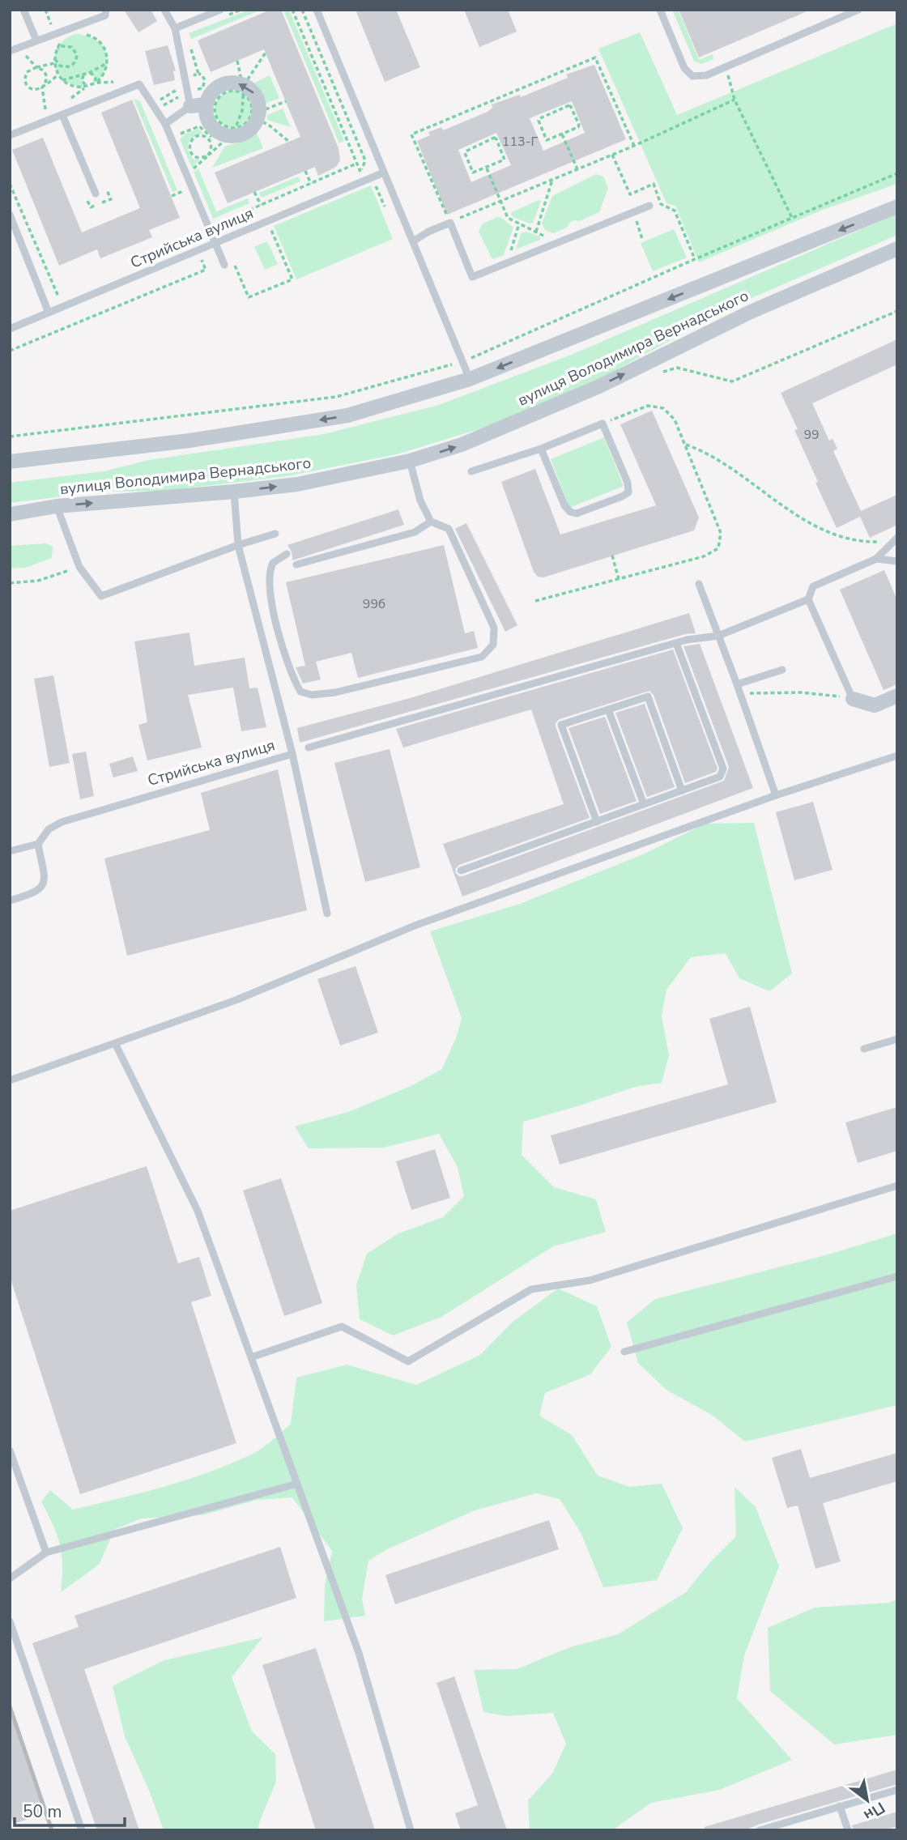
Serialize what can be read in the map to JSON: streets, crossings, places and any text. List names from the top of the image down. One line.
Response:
{"streets":{"street":["вулиця Володимира Вернадського"],"lane":["Стрийська вулиця"]},"crossings":[["Стрийська вулиця","вулиця Володимира Вернадського"]],"house_numbers":["113-Г","99","99б"],"scale_bar":"50 m","north":"bottom right"}
